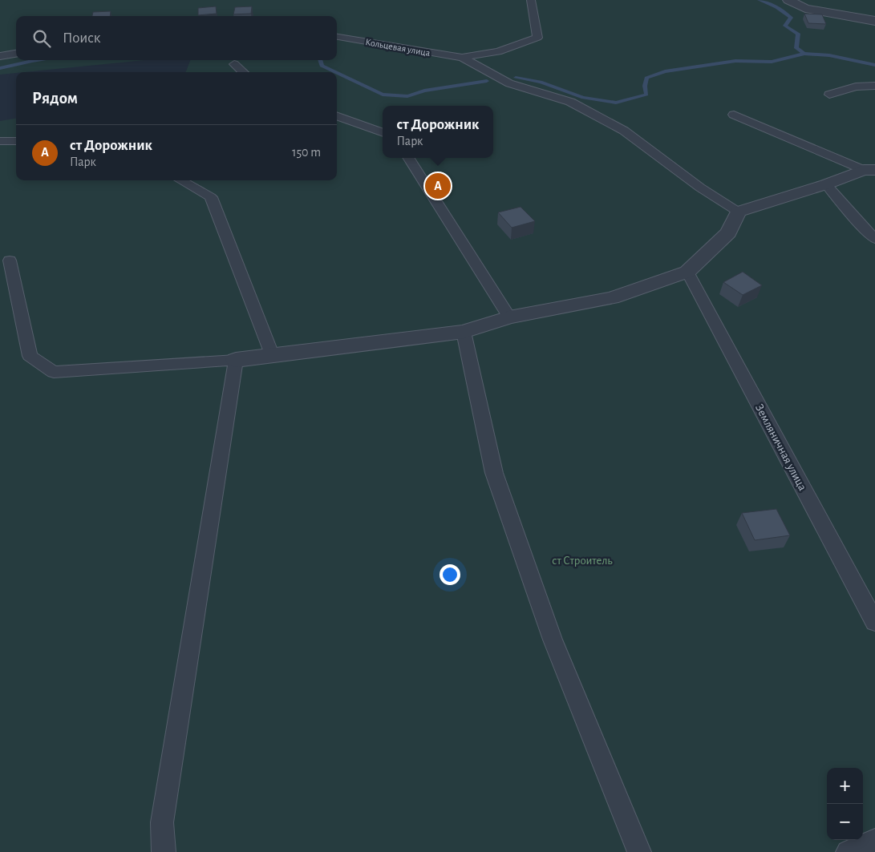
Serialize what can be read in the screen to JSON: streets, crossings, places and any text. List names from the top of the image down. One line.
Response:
{"streets":{"lane":["Кольцевая улица","Земляничная улица"]},"parks":["ст Строитель"],"page":{"search":"Поиск","heading":"Рядом","popup":["ст Дорожник","Парк"],"list":[{"mark":"A","name":"ст Дорожник","note":"Парк","value":"150 m"}],"pins":"A","map_buttons":["+","−"]}}
